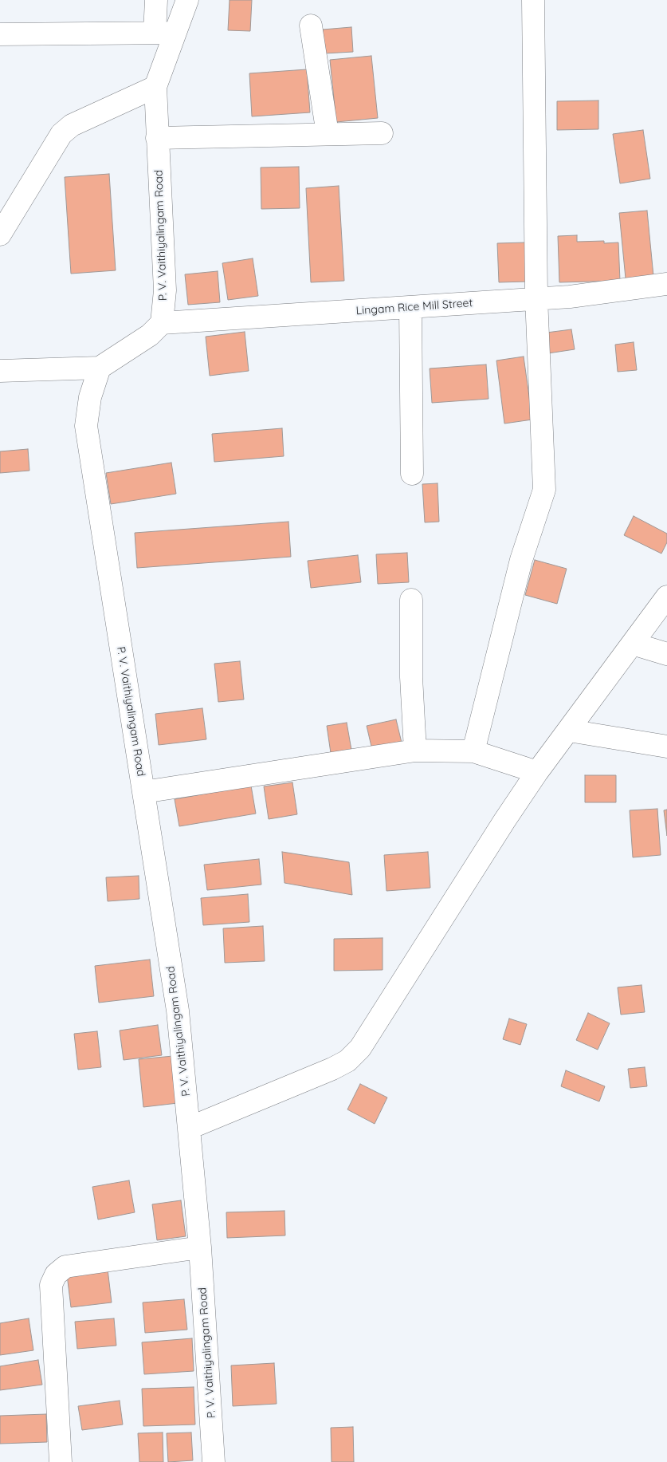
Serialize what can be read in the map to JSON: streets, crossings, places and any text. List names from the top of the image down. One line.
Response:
{"streets":{"street":["P. V. Vaithiyalingam Road","Lingam Rice Mill Street"]},"crossings":[["P. V. Vaithiyalingam Road","Lingam Rice Mill Street"]]}
